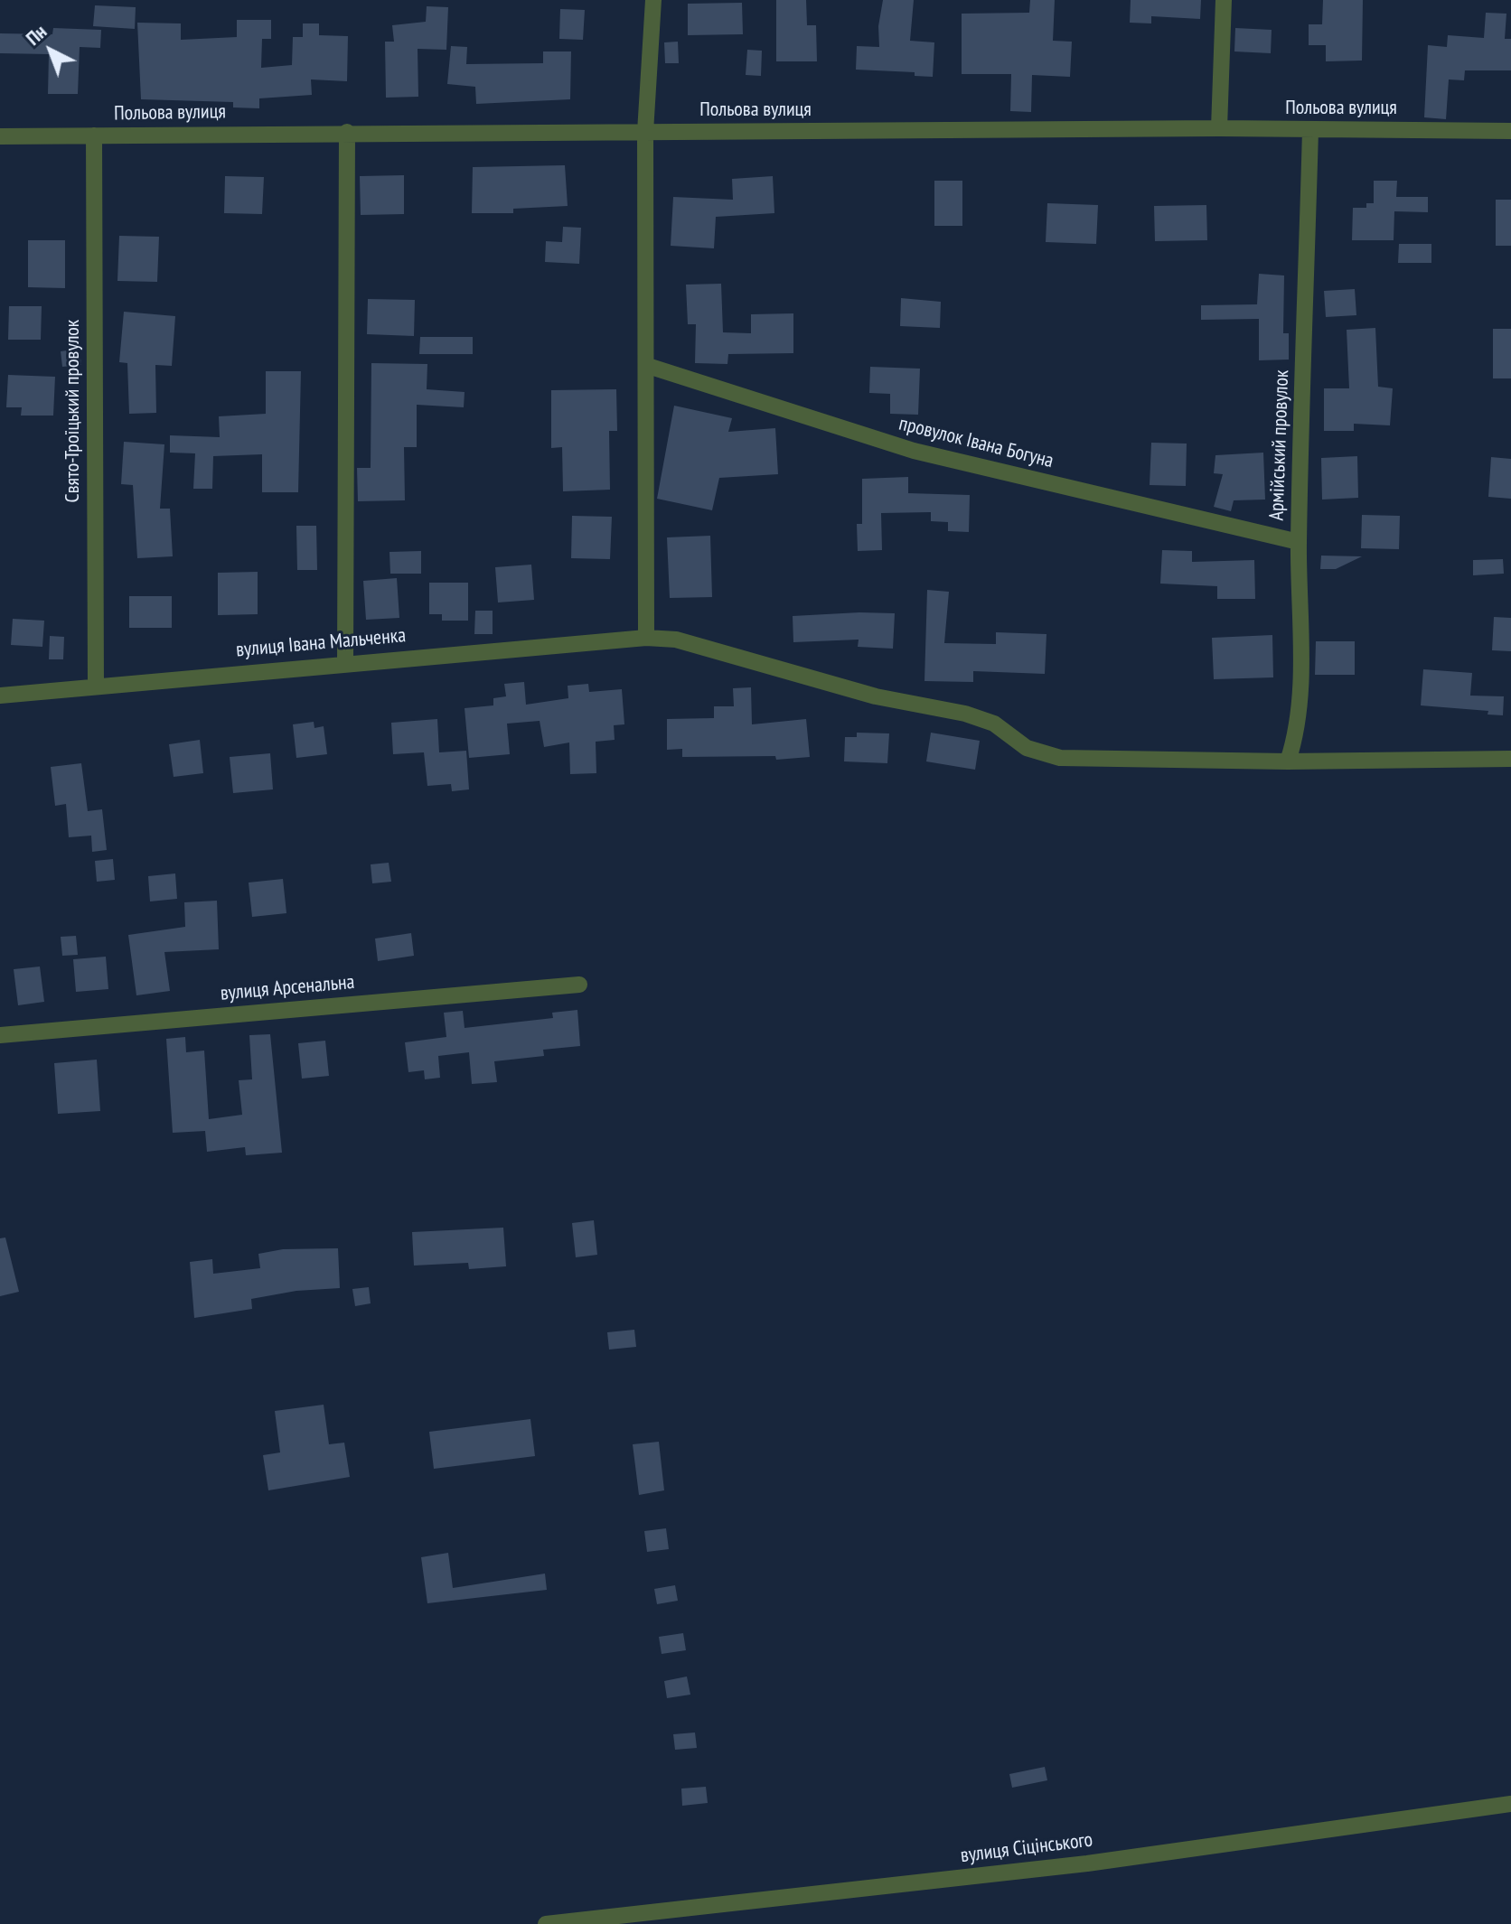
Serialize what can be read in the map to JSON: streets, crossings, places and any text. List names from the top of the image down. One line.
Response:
{"streets":{"street":["Польова вулиця","Свято-Троїцький провулок","провулок Івана Богуна","Армійський провулок","вулиця Івана Мальченка","вулиця Арсенальна","вулиця Сіцінського"]},"crossings":[["Польова вулиця","Свято-Троїцький провулок"],["Польова вулиця","Армійський провулок"],["Свято-Троїцький провулок","вулиця Івана Мальченка"],["провулок Івана Богуна","Армійський провулок"],["Армійський провулок","вулиця Івана Мальченка"]],"north":"top left"}
